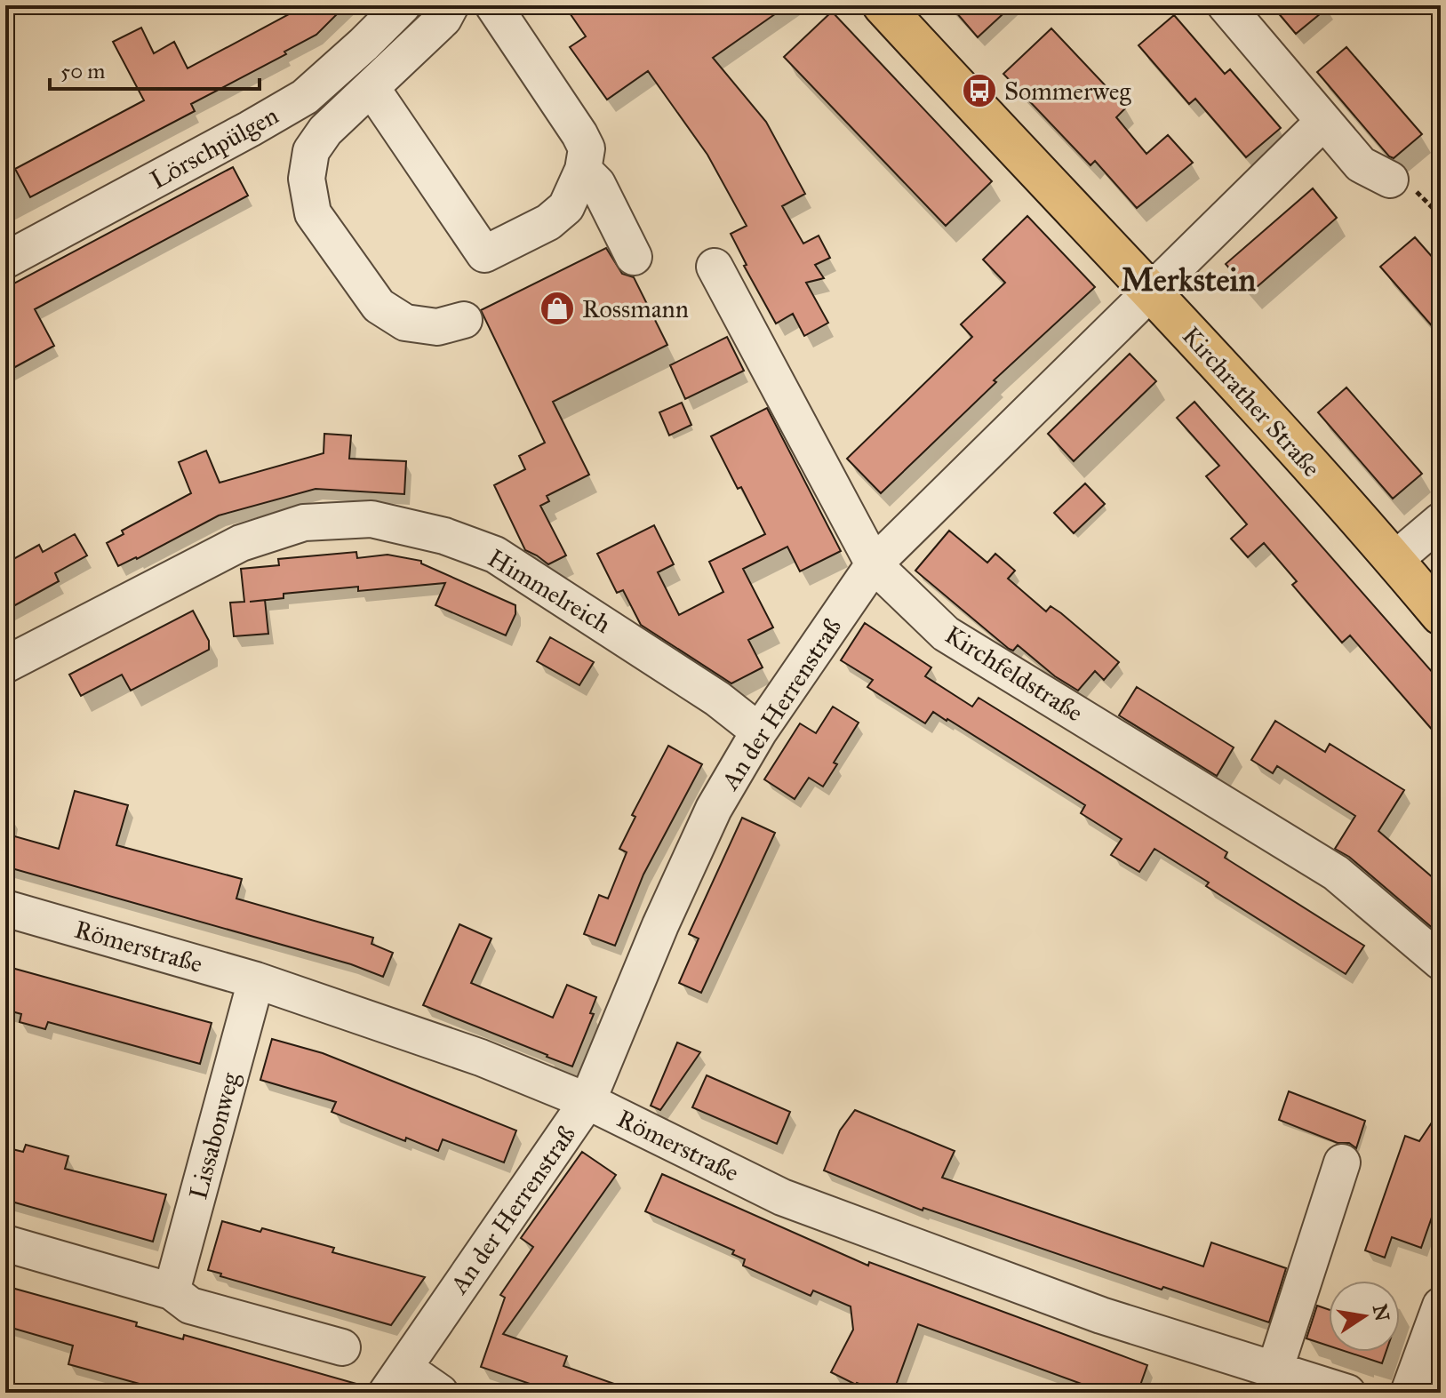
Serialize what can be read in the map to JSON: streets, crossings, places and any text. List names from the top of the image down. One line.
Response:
{"streets":{"main road":["Kirchrather Straße"],"street":["Lörschpülgen","Himmelreich","Kirchfeldstraße","An der Herrenstraß","Römerstraße","Lissabonweg"]},"crossings":[["Kirchrather Straße","An der Herrenstraß"],["Himmelreich","An der Herrenstraß"],["Kirchfeldstraße","An der Herrenstraß"],["An der Herrenstraß","Römerstraße"],["Römerstraße","Lissabonweg"]],"districts":["Merkstein"],"places":{"bus stop":["Sommerweg"],"shop":["Rossmann"]},"scale_bar":"50 m","north":"right"}
